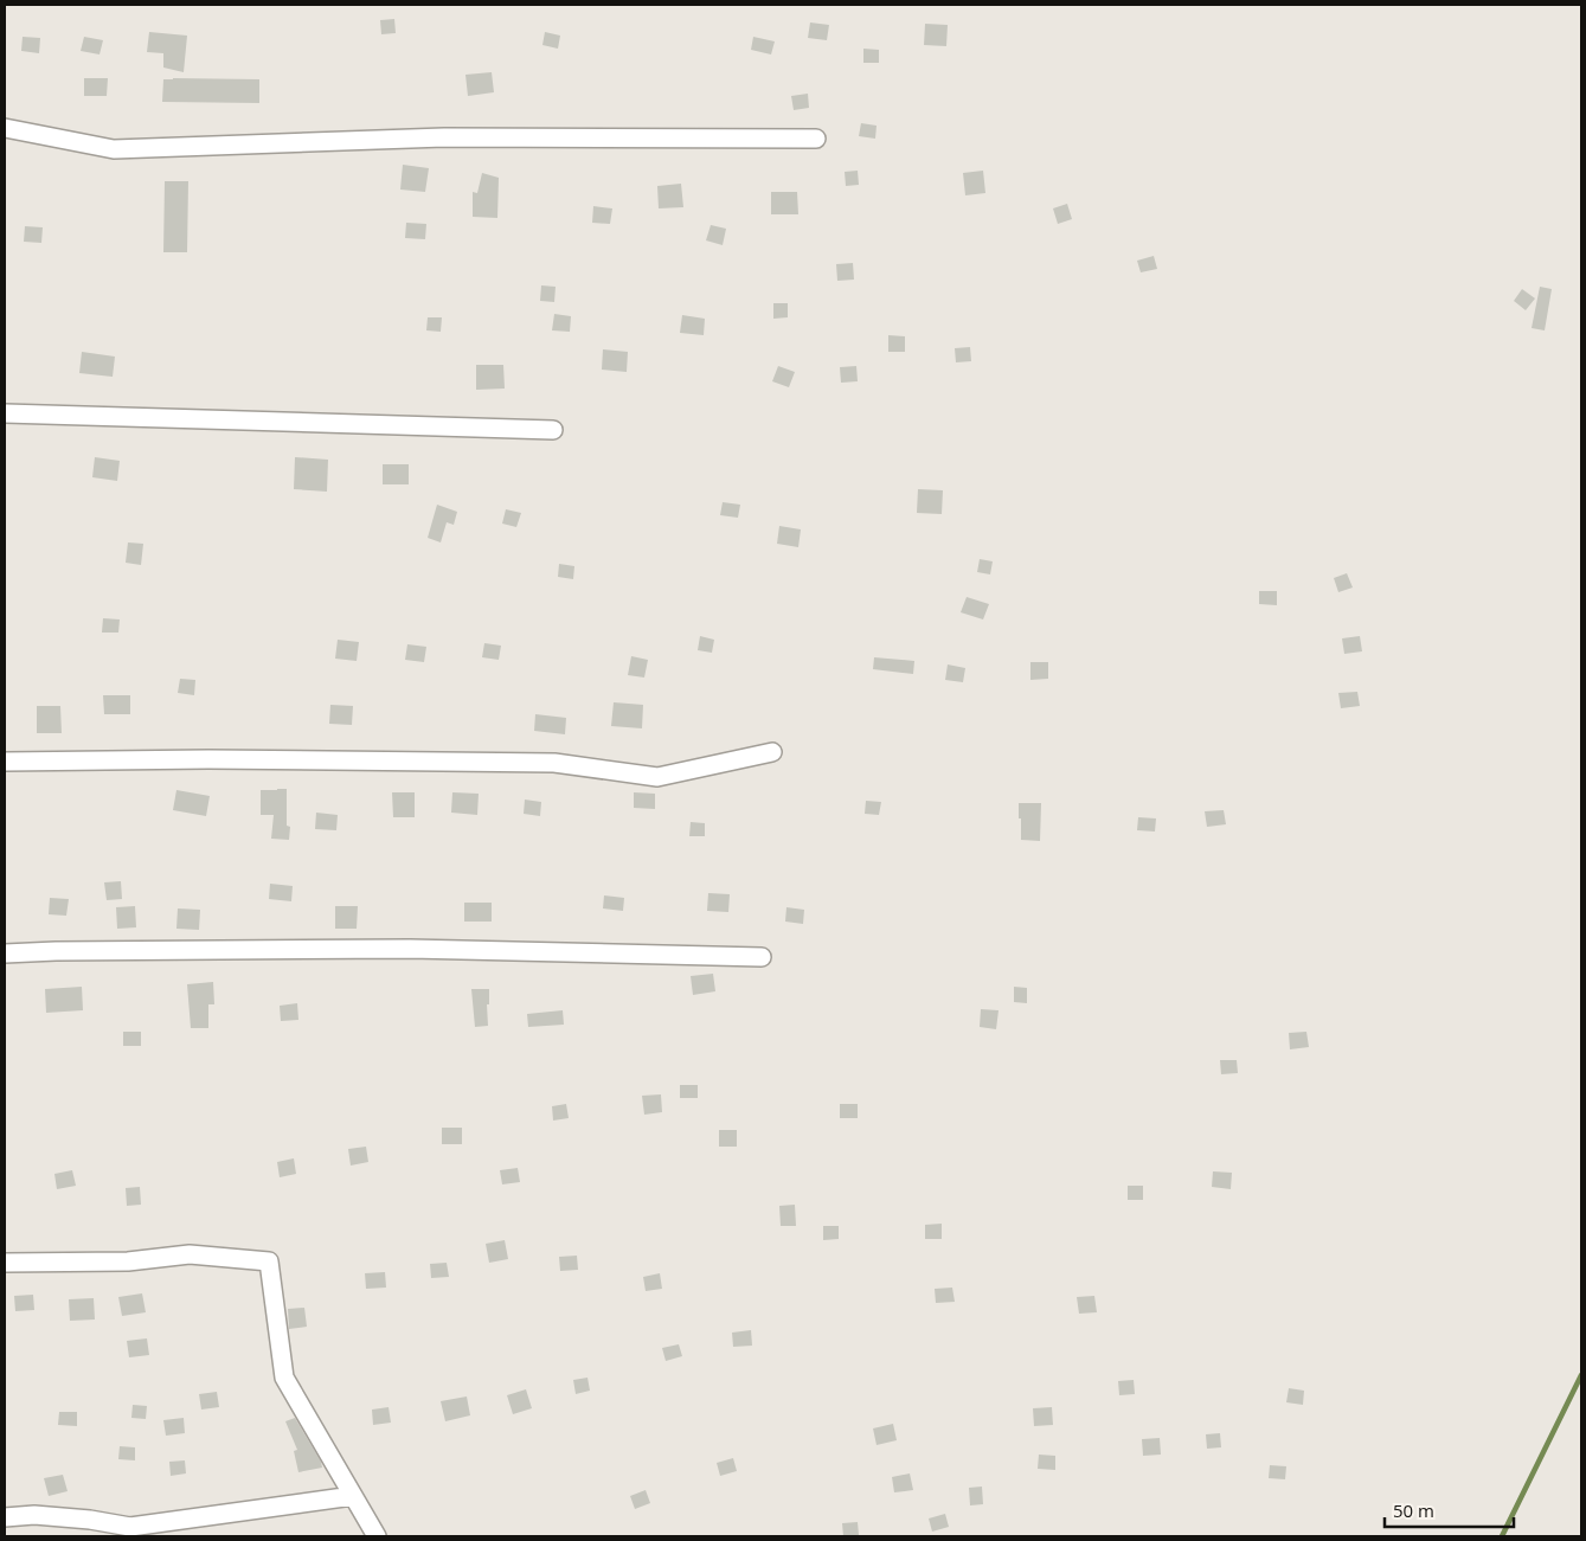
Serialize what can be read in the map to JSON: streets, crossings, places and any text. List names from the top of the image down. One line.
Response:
{"scale_bar":"50 m"}
